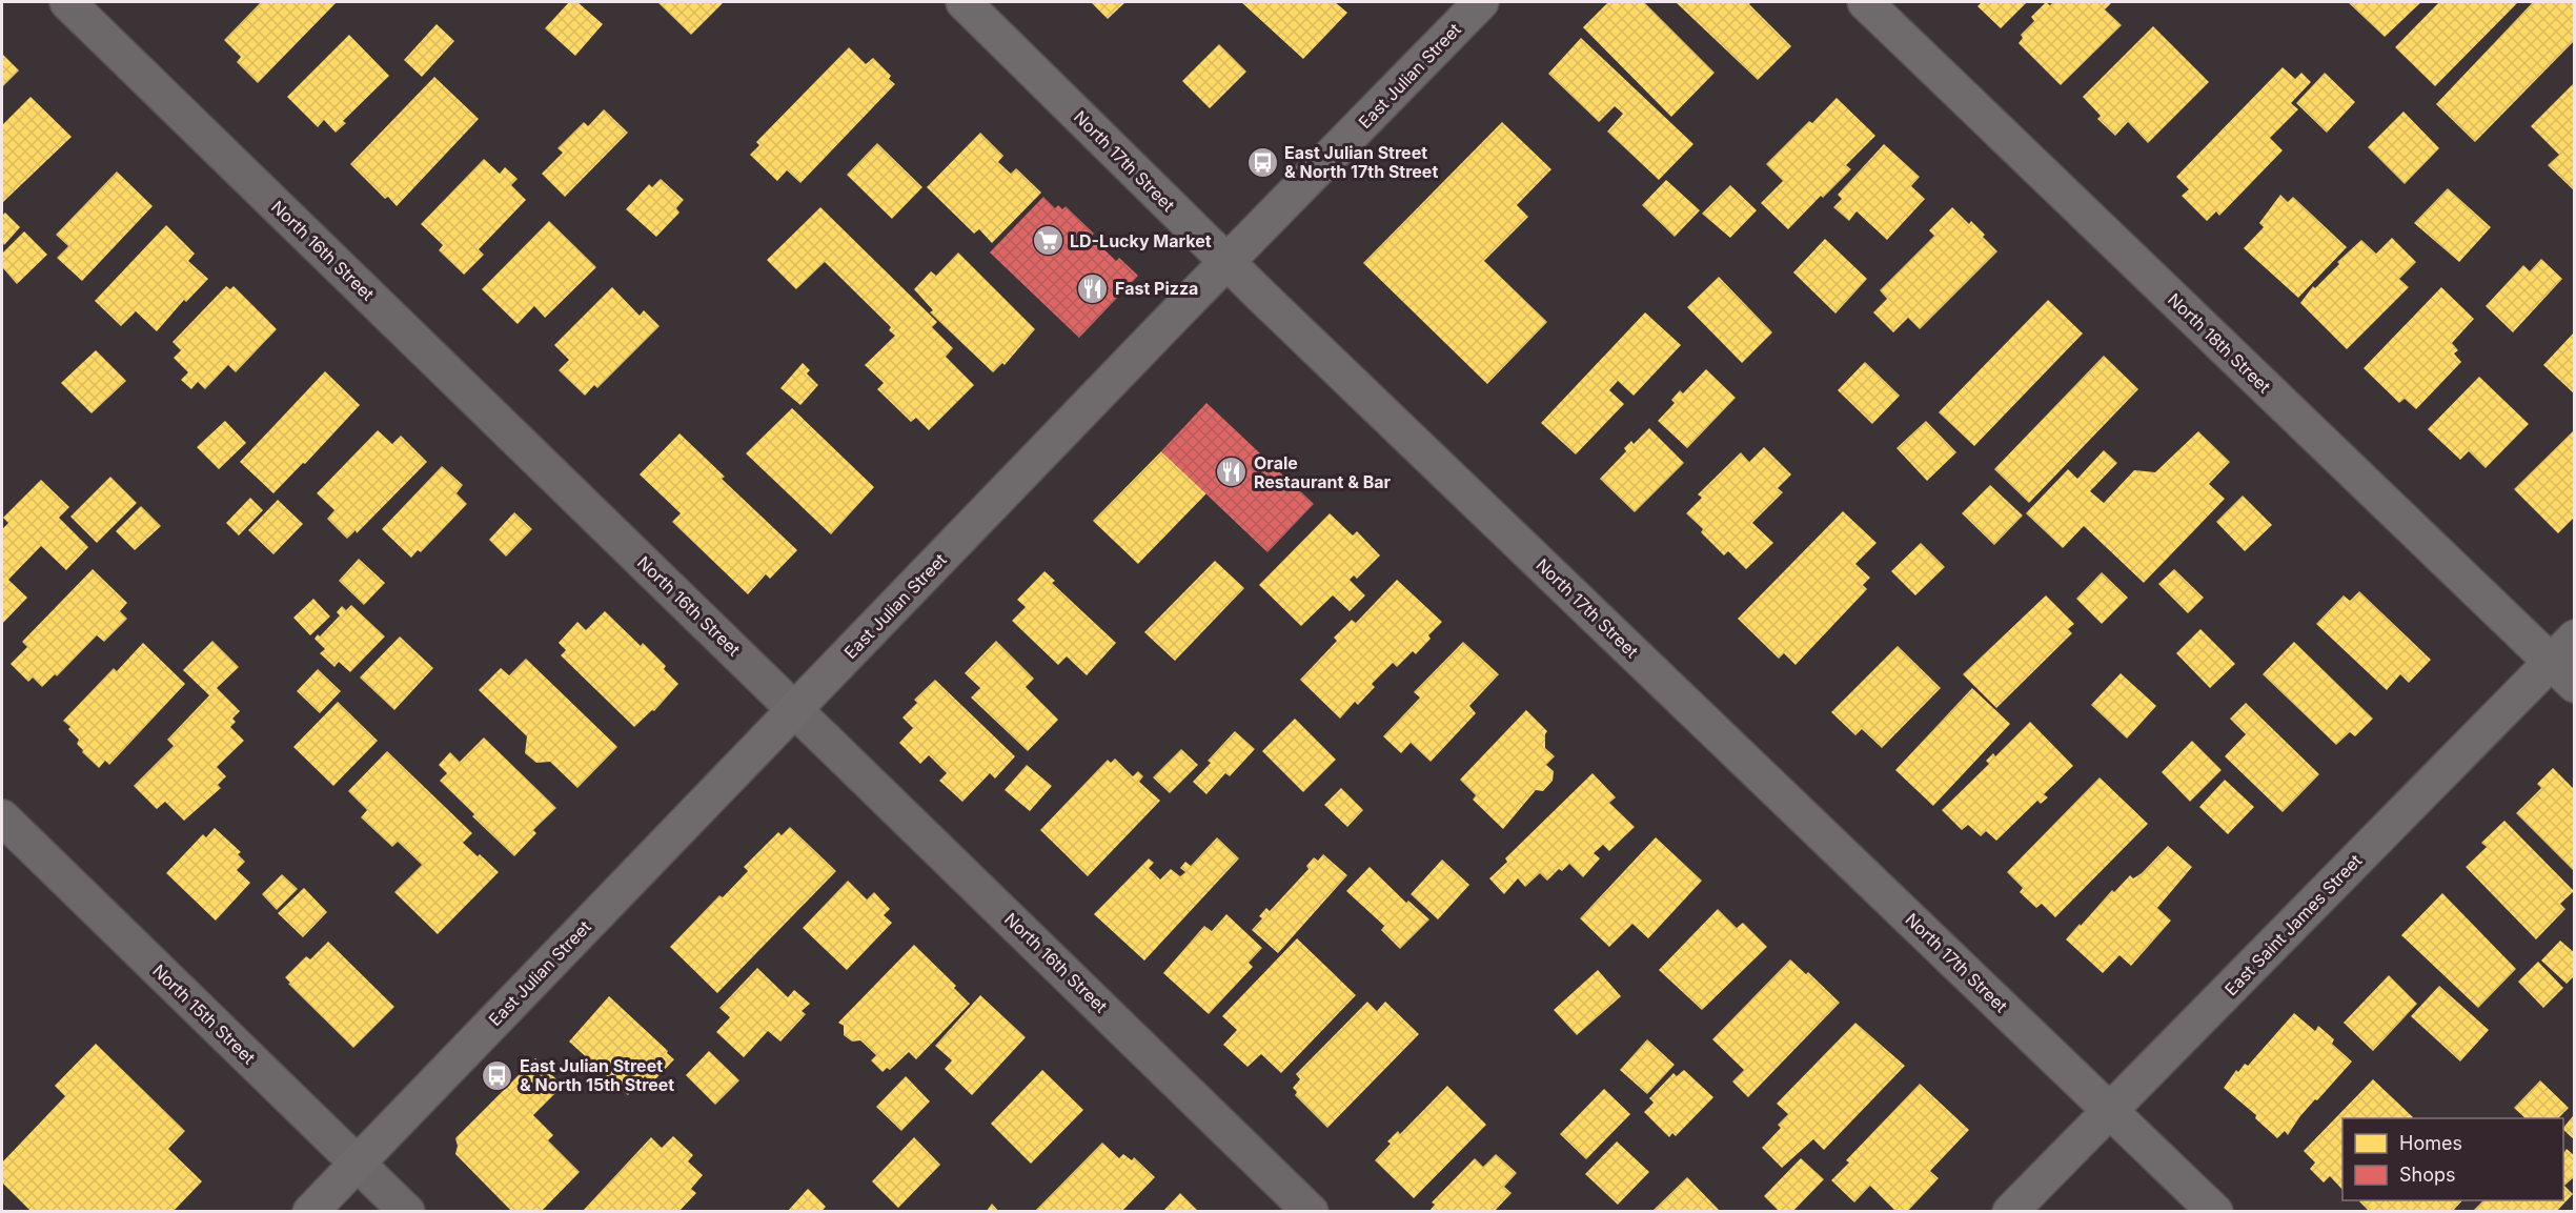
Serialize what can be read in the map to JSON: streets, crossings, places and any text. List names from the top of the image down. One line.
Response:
{"streets":{"main road":["East Julian Street","North 17th Street","North 18th Street","East Saint James Street"],"street":["North 16th Street","North 15th Street"]},"crossings":[["East Julian Street","North 17th Street"],["East Julian Street","North 16th Street"],["East Julian Street","North 15th Street"],["North 17th Street","East Saint James Street"],["North 18th Street","East Saint James Street"]],"places":{"bus stop":["East Julian Street & North 17th Street","East Julian Street & North 15th Street"],"supermarket":["LD-Lucky Market"],"restaurant":["Fast Pizza","Orale Restaurant & Bar"]},"legend":["Homes","Shops"]}
